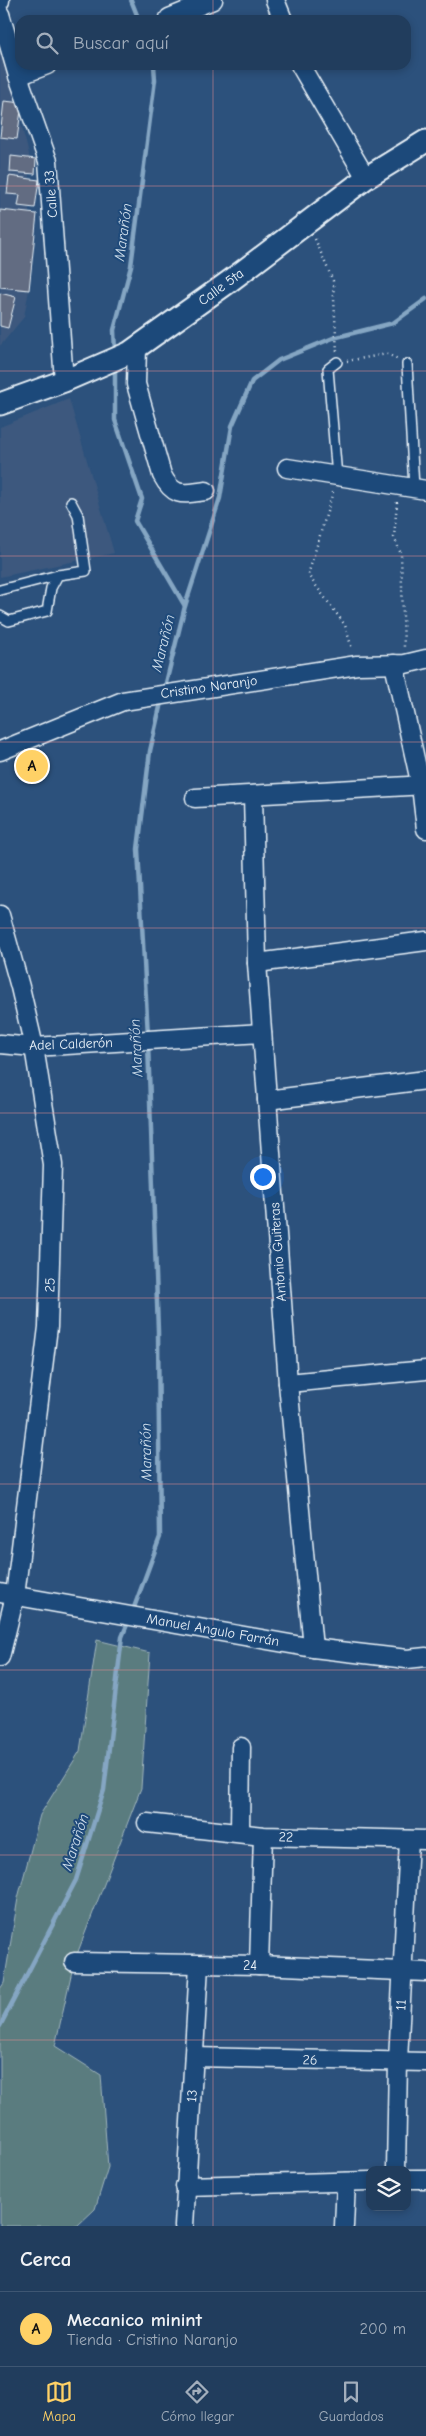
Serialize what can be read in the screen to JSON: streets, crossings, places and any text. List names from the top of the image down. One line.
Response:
{"streets":{"street":["Calle 33","Calle 5ta","Cristino Naranjo","Adel Calderón","Antonio Guiteras","25","Manuel Angulo Farrán","22","24","11","26","13"]},"crossings":[["Calle 33","Calle 5ta"],["Adel Calderón","Antonio Guiteras"],["Adel Calderón","25"],["Antonio Guiteras","Manuel Angulo Farrán"],["25","Manuel Angulo Farrán"],["22","11"],["24","11"],["24","13"],["11","26"],["26","13"]],"water":["Marañón"],"page":{"search":"Buscar aquí","pins":"A","heading":"Cerca","list":[{"mark":"A","name":"Mecanico minint","note":"Tienda · Cristino Naranjo","value":"200 m"}],"nav":["Mapa","Cómo llegar","Guardados"]}}
